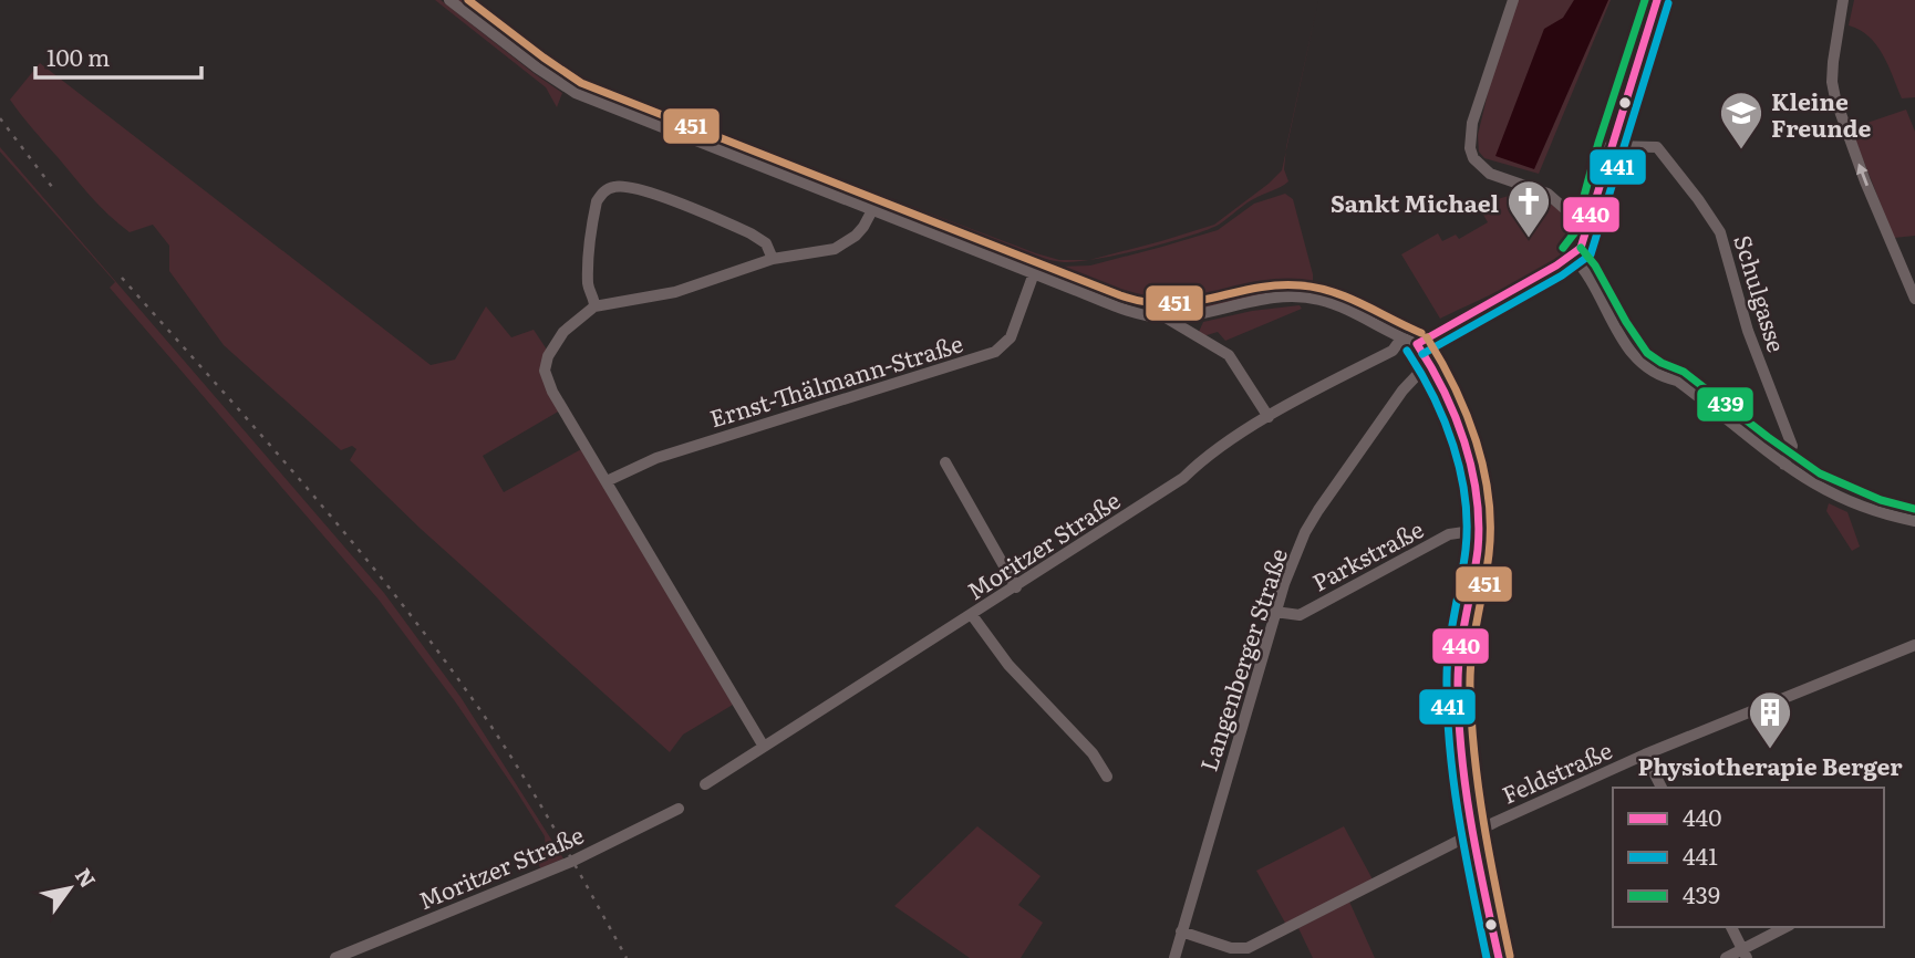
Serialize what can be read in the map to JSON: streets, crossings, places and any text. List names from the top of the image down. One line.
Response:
{"streets":{"street":["Schulgasse","Ernst-Thälmann-Straße","Moritzer Straße","Parkstraße","Langenberger Straße","Feldstraße"]},"crossings":[["Parkstraße","Langenberger Straße"],["Langenberger Straße","Feldstraße"]],"places":{"school or university":["Kleine Freunde"],"church":["Sankt Michael"],"building":["Physiotherapie Berger"]},"lines":["transit line 440","transit line 439","transit line 451","transit line 441"],"legend":["440","441","439"],"scale_bar":"100 m","north":"top right"}
